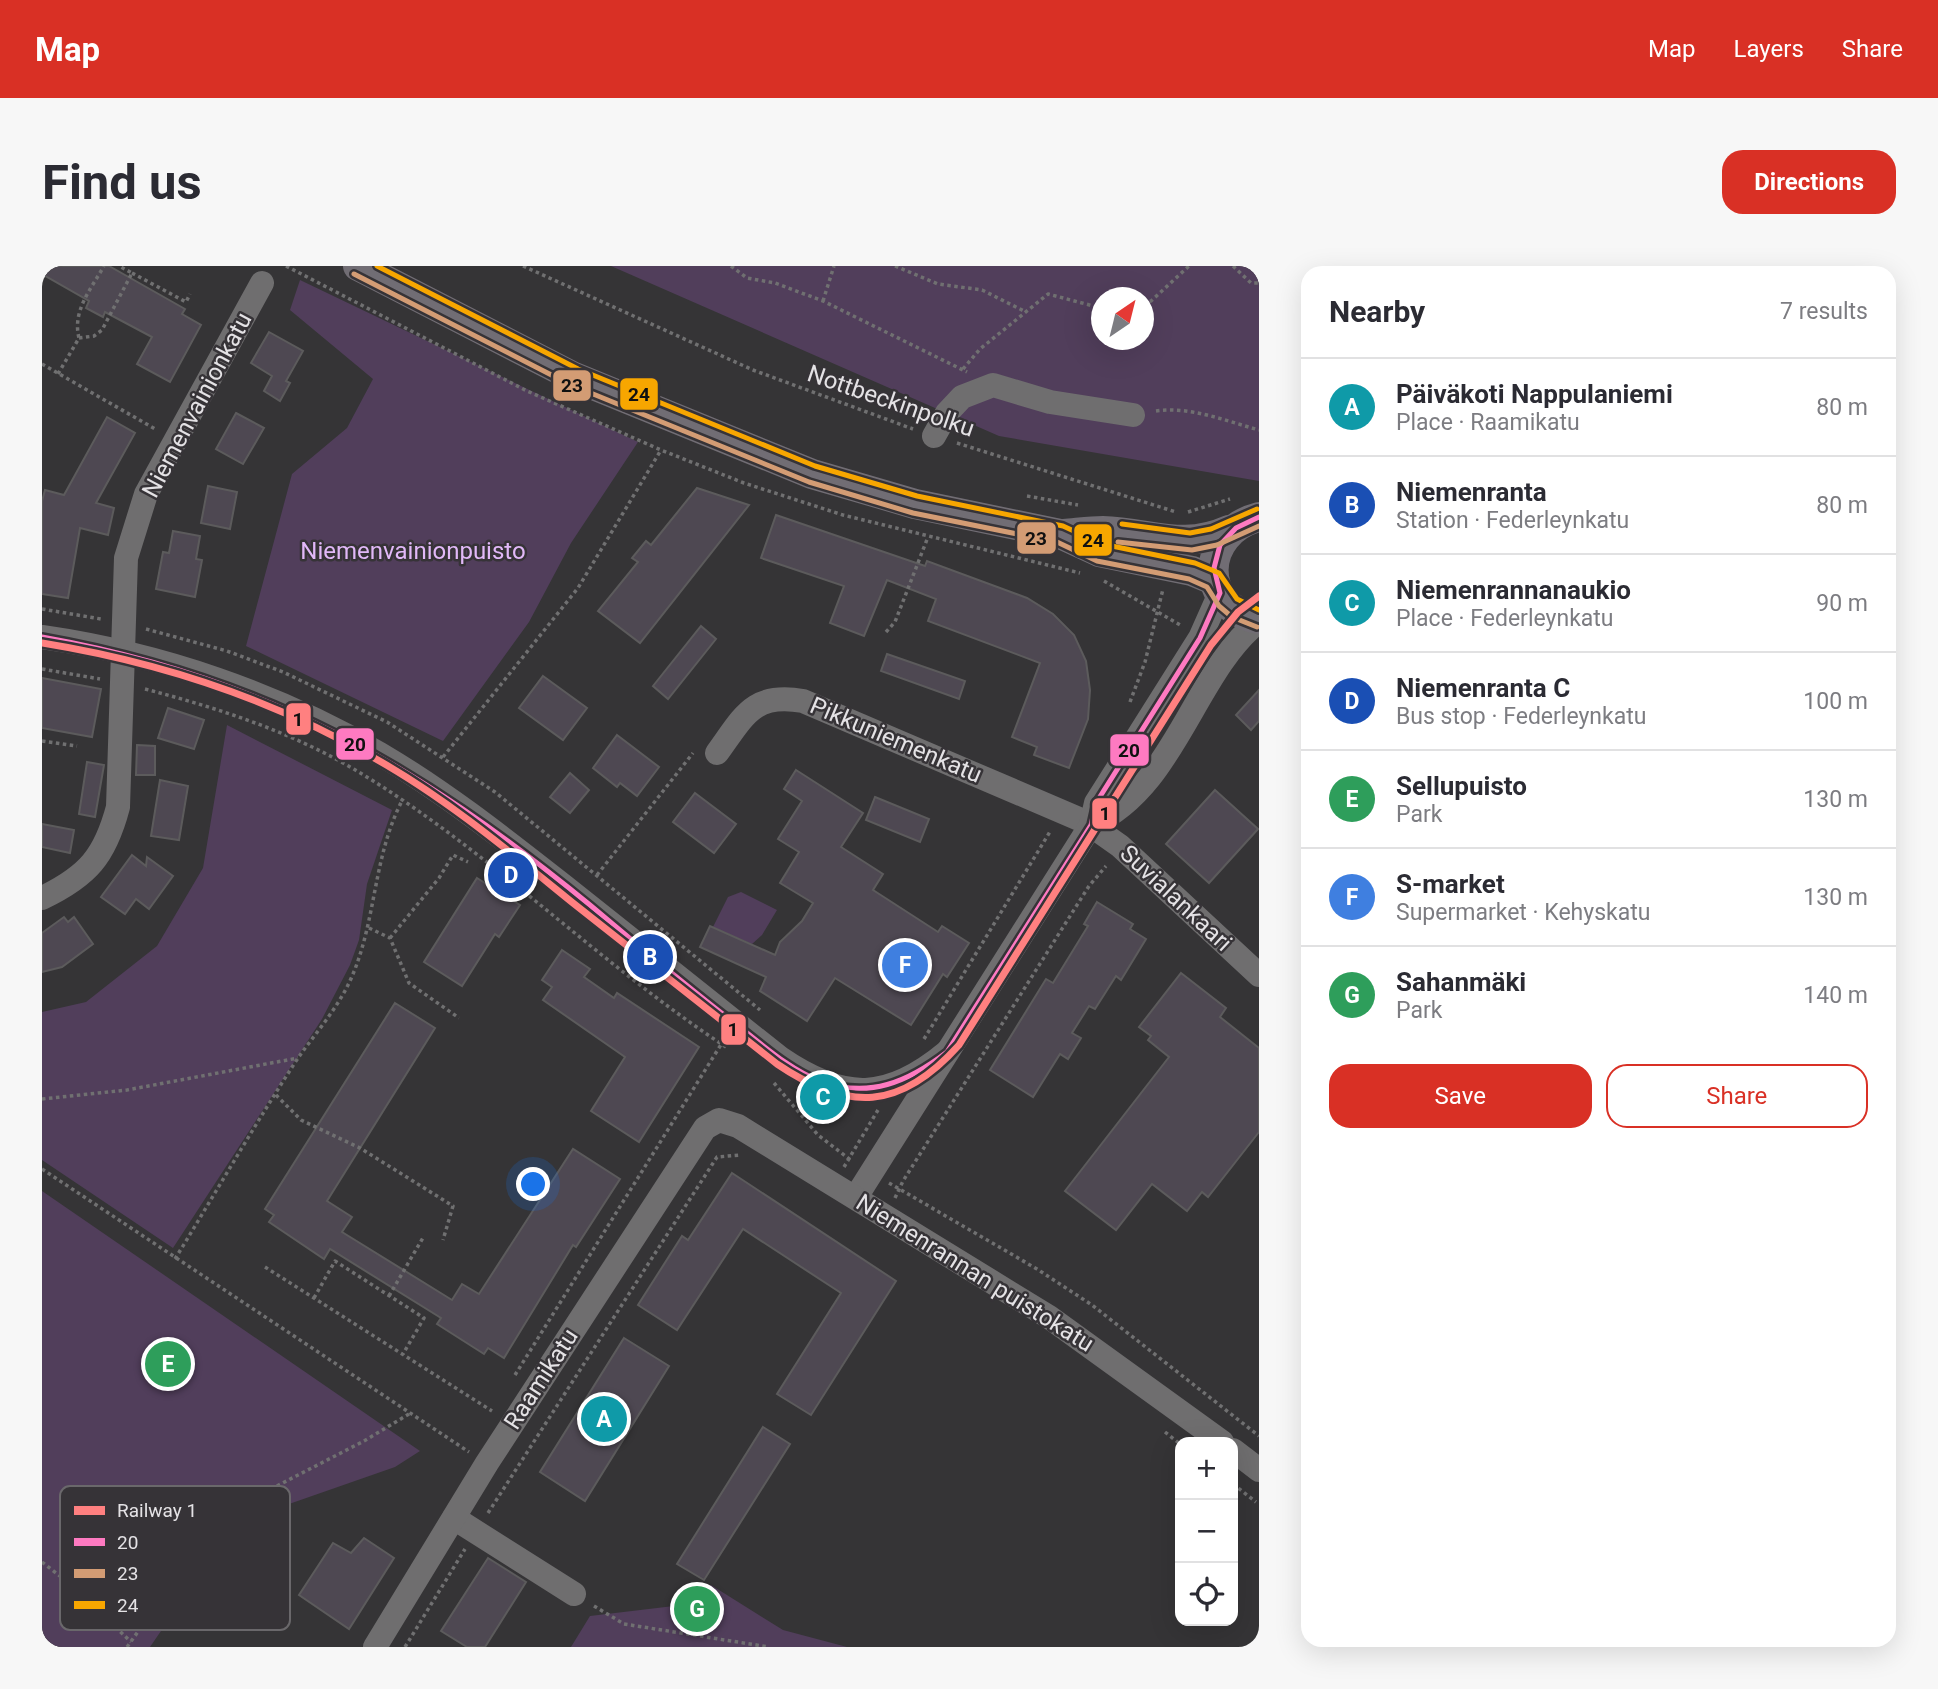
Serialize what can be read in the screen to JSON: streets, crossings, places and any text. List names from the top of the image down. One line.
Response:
{"streets":{"street":["Niemenvainionkatu","Pikkuniemenkatu","Suvialankaari","Niemenrannan puistokatu","Raamikatu"],"path":["Nottbeckinpolku"]},"crossings":[["Pikkuniemenkatu","Suvialankaari"],["Niemenrannan puistokatu","Raamikatu"]],"parks":["Niemenvainionpuisto"],"lines":["transit line 24","transit line 23","transit line 20","rail line 1"],"legend":["Railway 1","20","23","24"],"north":"top right","page":{"header":"Map","nav":["Map","Layers","Share"],"buttons":["Directions",["Save","Share"]],"title":"Find us","heading":["Nearby","7 results"],"list":[{"mark":"A","name":"Päiväkoti Nappulaniemi","note":"Place · Raamikatu","value":"80 m"},{"mark":"B","name":"Niemenranta","note":"Station · Federleynkatu","value":"80 m"},{"mark":"C","name":"Niemenrannanaukio","note":"Place · Federleynkatu","value":"90 m"},{"mark":"D","name":"Niemenranta C","note":"Bus stop · Federleynkatu","value":"100 m"},{"mark":"E","name":"Sellupuisto","note":"Park","value":"130 m"},{"mark":"F","name":"S-market","note":"Supermarket · Kehyskatu","value":"130 m"},{"mark":"G","name":"Sahanmäki","note":"Park","value":"140 m"}],"pins":["D","B","F","C","E","A","G"],"map_buttons":["+","−"]}}
